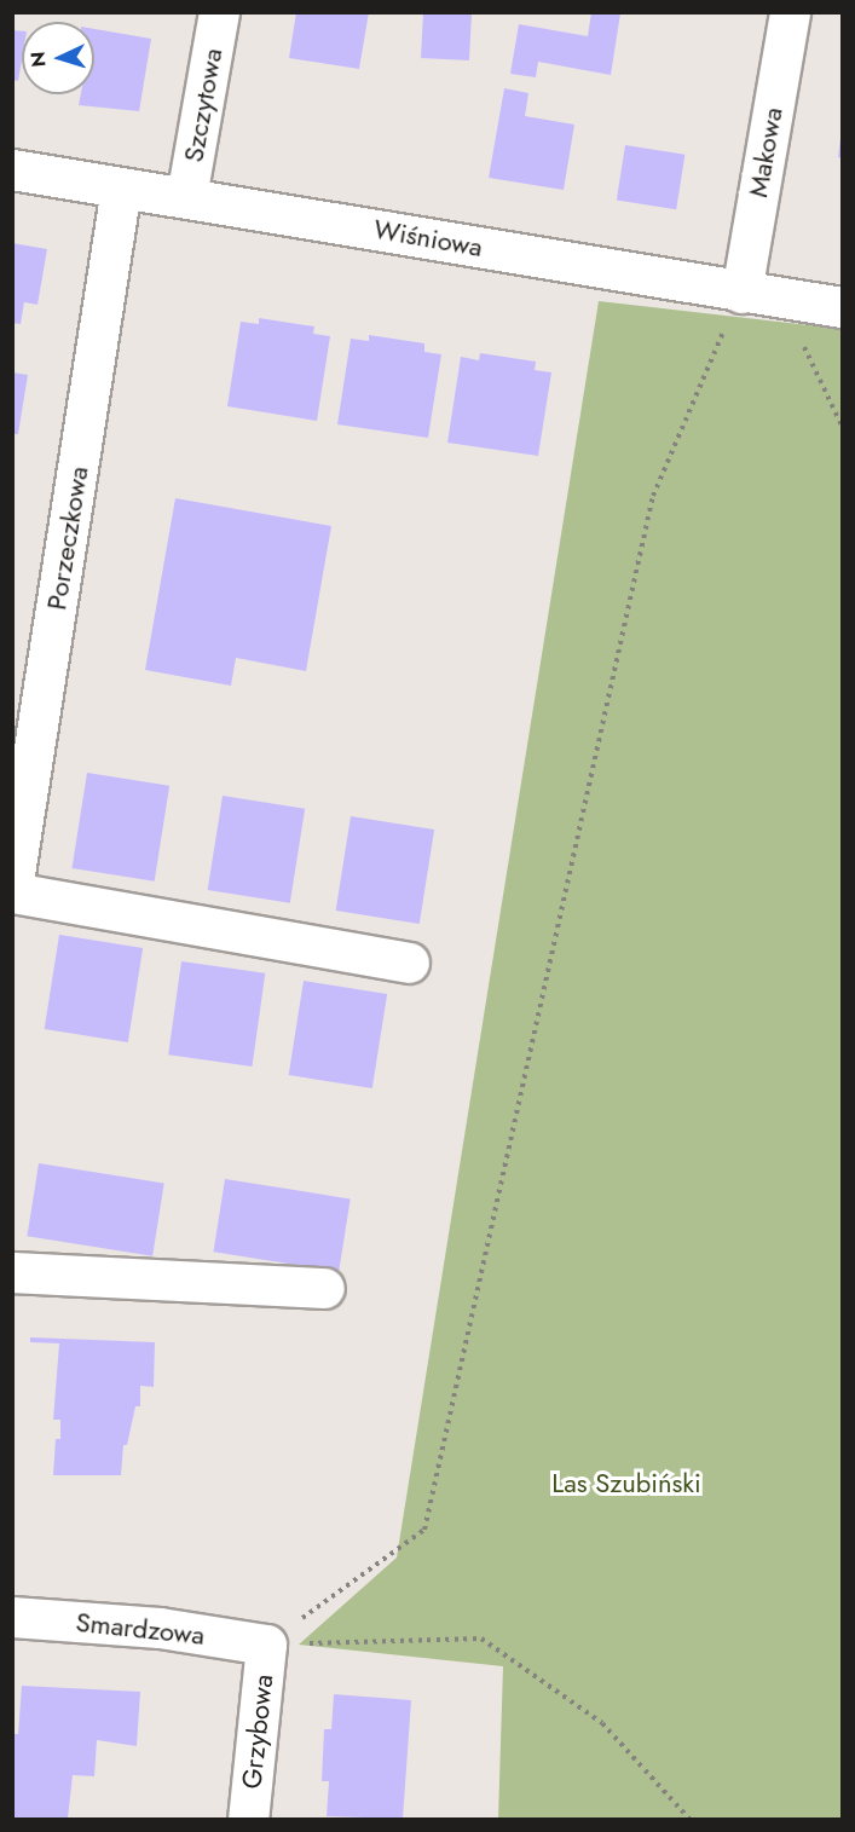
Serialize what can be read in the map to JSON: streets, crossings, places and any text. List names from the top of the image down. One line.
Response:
{"streets":{"street":["Szczytowa","Makowa","Wiśniowa","Porzeczkowa","Smardzowa","Grzybowa"]},"crossings":[["Szczytowa","Wiśniowa"],["Makowa","Wiśniowa"],["Wiśniowa","Porzeczkowa"],["Smardzowa","Grzybowa"]],"parks":["Las Szubiński"],"north":"left"}
